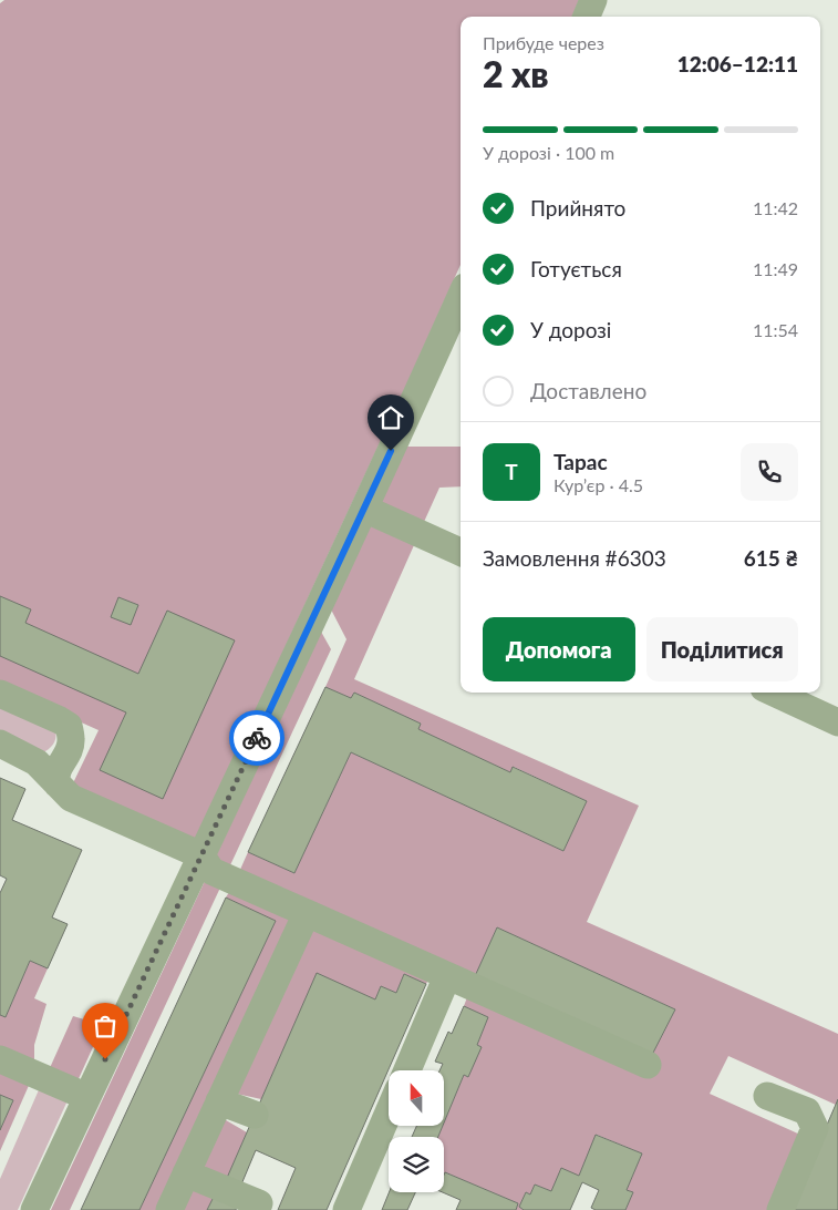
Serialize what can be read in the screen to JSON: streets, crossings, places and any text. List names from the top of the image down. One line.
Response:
{"north":"top","page":{"heading":["2 хв","Прибуде через","12:06–12:11"],"panel":["Тарас","Кур’єр · 4.5","Замовлення #6303","615 ₴"],"bar":"У дорозі · 100 m","list":[["Прийнято","11:42"],["Готується","11:49"],["У дорозі","11:54"],"Доставлено"],"round":"Т","buttons":["Допомога","Поділитися"]}}
